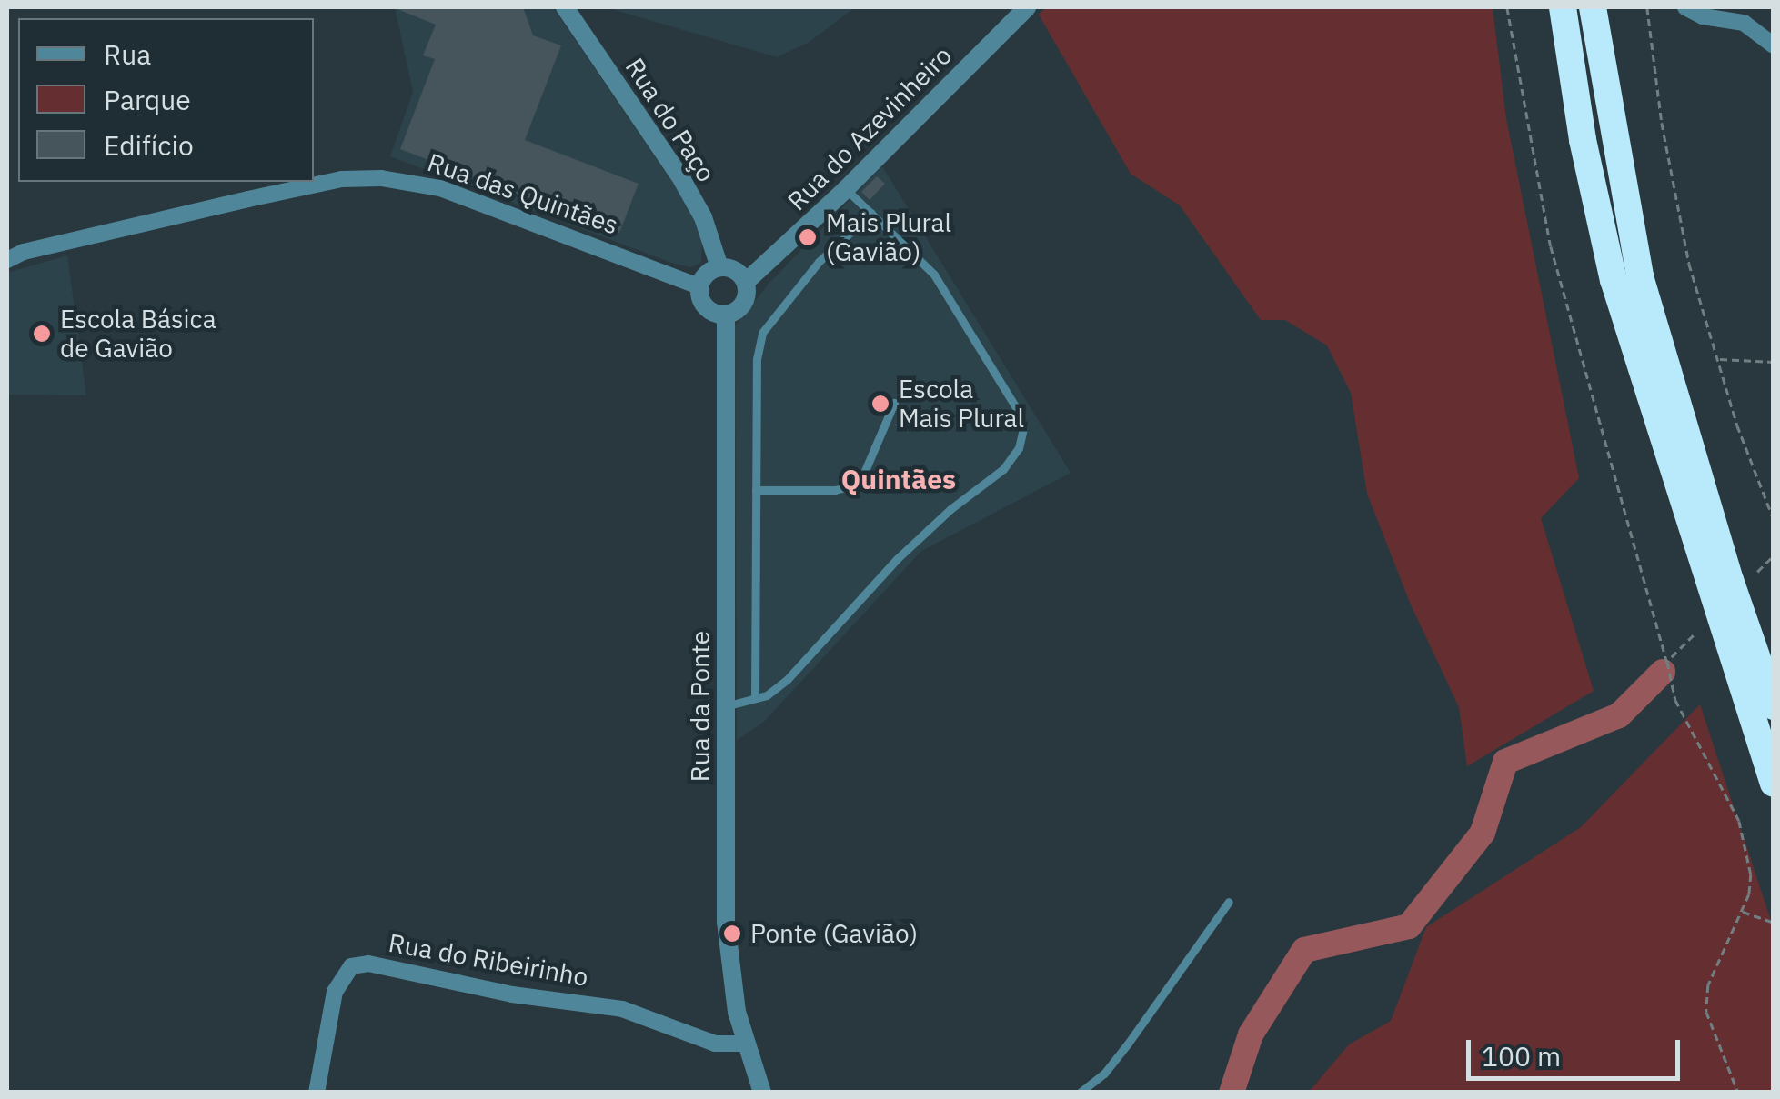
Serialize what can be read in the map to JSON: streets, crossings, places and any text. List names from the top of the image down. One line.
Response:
{"streets":{"street":["Rua do Paço","Rua do Azevinheiro","Rua das Quintães","Rua da Ponte","Rua do Ribeirinho"]},"crossings":[["Rua do Paço","Rua do Azevinheiro"],["Rua do Paço","Rua das Quintães"],["Rua do Paço","Rua da Ponte"],["Rua do Azevinheiro","Rua das Quintães"],["Rua do Azevinheiro","Rua da Ponte"],["Rua das Quintães","Rua da Ponte"],["Rua da Ponte","Rua do Ribeirinho"]],"districts":["Quintães"],"places":["Mais Plural (Gavião)","Escola Básica de Gavião","Escola Mais Plural","Ponte (Gavião)"],"legend":["Rua","Parque","Edifício"],"scale_bar":"100 m"}
